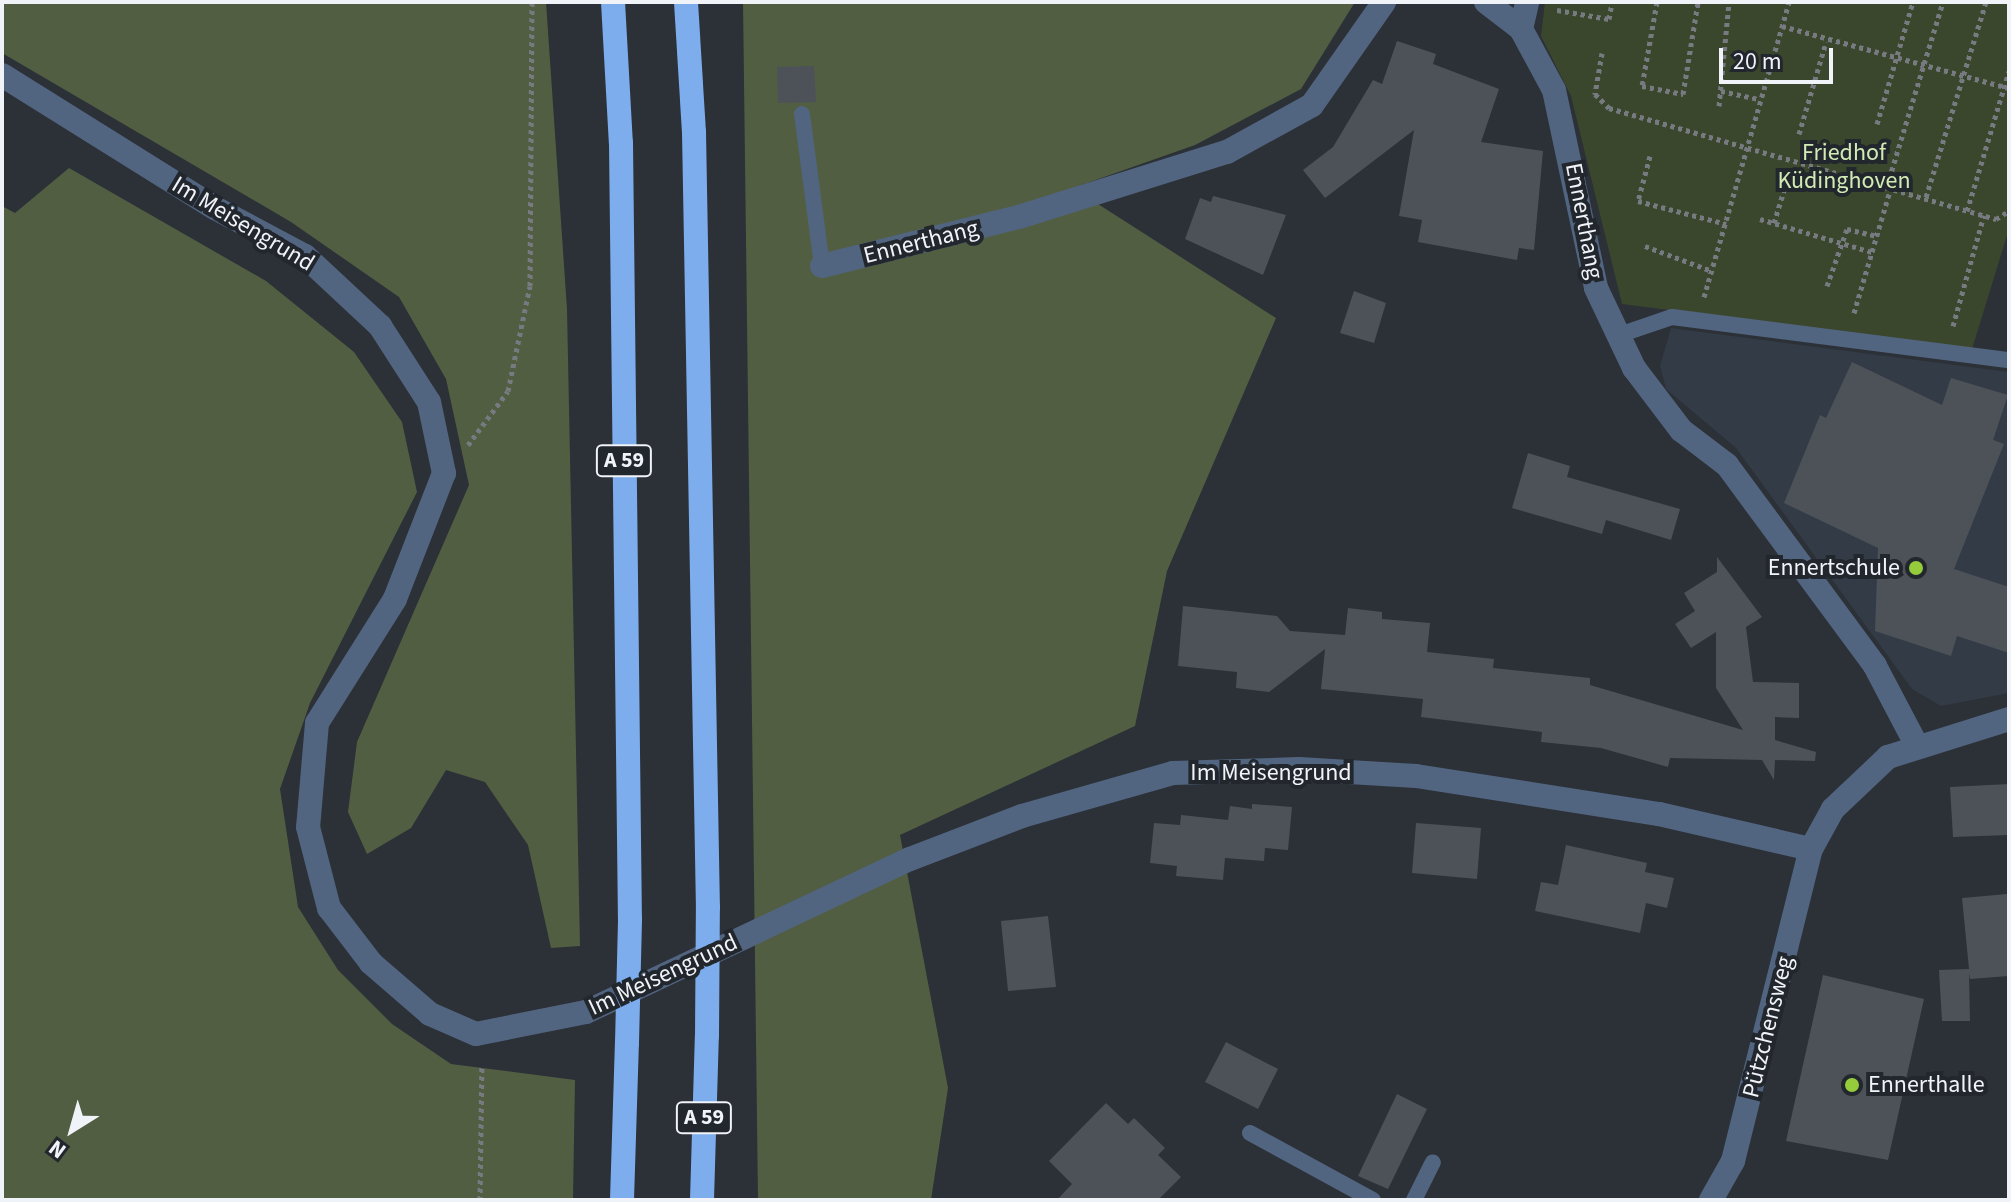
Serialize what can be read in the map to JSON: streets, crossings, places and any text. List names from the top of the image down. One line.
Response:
{"streets":{"highway":["A 59"],"street":["Ennerthang","Im Meisengrund","Pützchensweg"]},"crossings":[["Ennerthang","Pützchensweg"],["Im Meisengrund","Pützchensweg"]],"parks":["Friedhof Küdinghoven"],"places":["Ennertschule","Ennerthalle"],"scale_bar":"20 m","north":"bottom left"}
